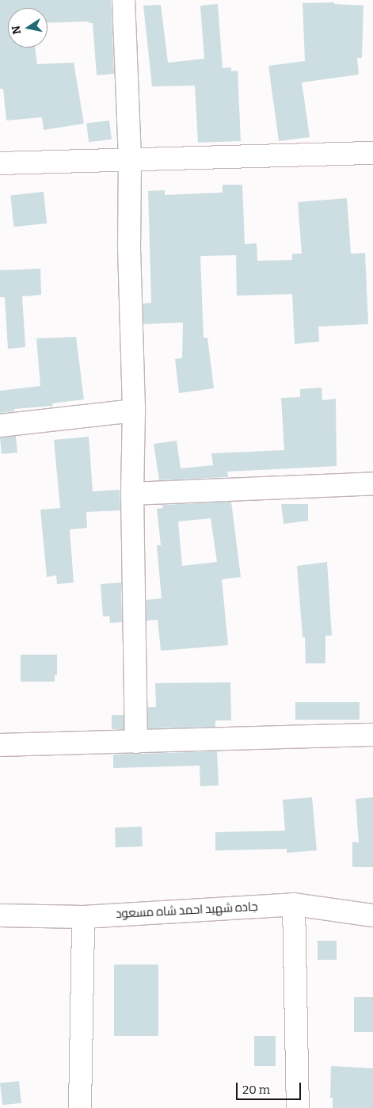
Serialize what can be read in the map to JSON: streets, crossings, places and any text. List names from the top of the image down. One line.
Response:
{"streets":{"street":["جاده شهيد احمد شاه مسعود"]},"scale_bar":"20 m","north":"left"}
